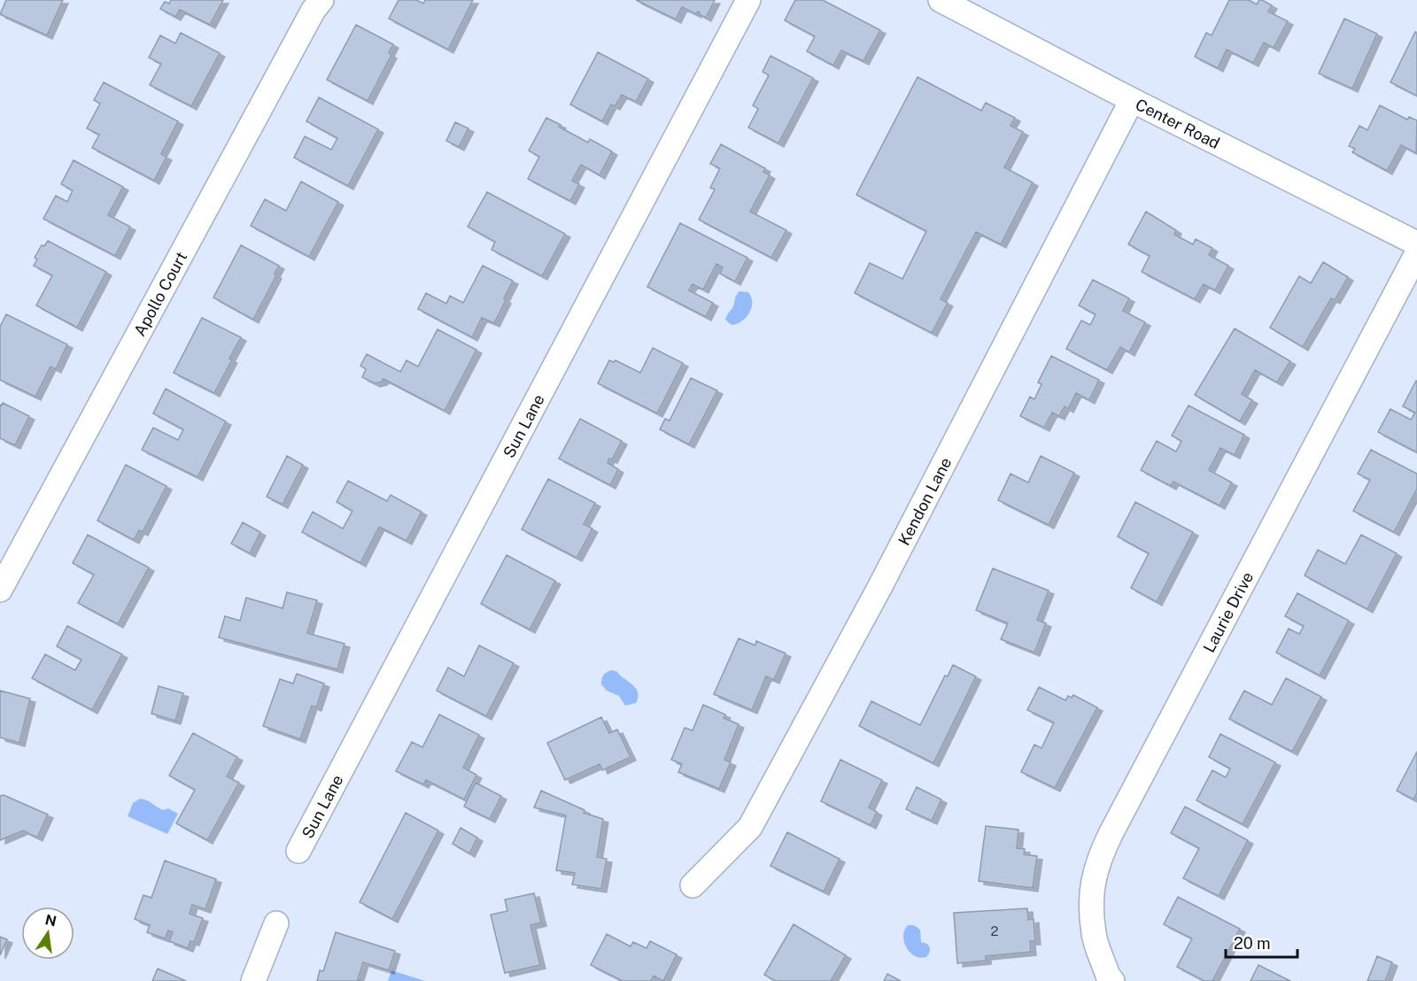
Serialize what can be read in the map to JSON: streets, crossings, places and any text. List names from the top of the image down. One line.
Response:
{"streets":{"street":["Center Road","Apollo Court","Sun Lane","Kendon Lane","Laurie Drive"]},"crossings":[["Center Road","Kendon Lane"]],"house_numbers":["2"],"scale_bar":"20 m","north":"top"}
